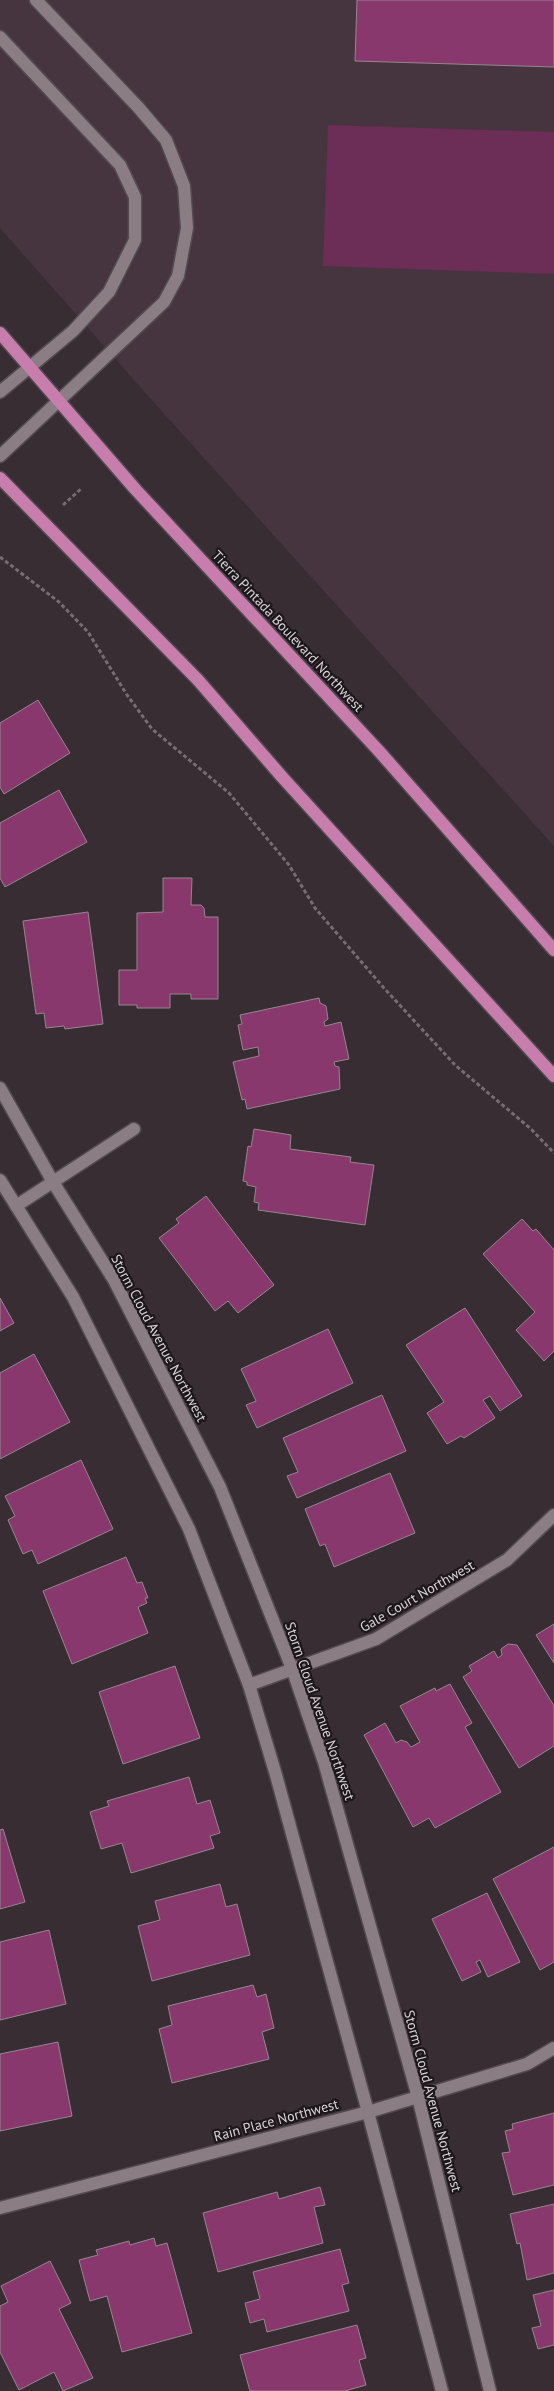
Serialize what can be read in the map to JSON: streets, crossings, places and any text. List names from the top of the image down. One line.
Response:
{"streets":{"main road":["Tierra Pintada Boulevard Northwest"],"street":["Storm Cloud Avenue Northwest","Gale Court Northwest","Rain Place Northwest"]},"crossings":[["Storm Cloud Avenue Northwest","Gale Court Northwest"],["Storm Cloud Avenue Northwest","Rain Place Northwest"]]}
